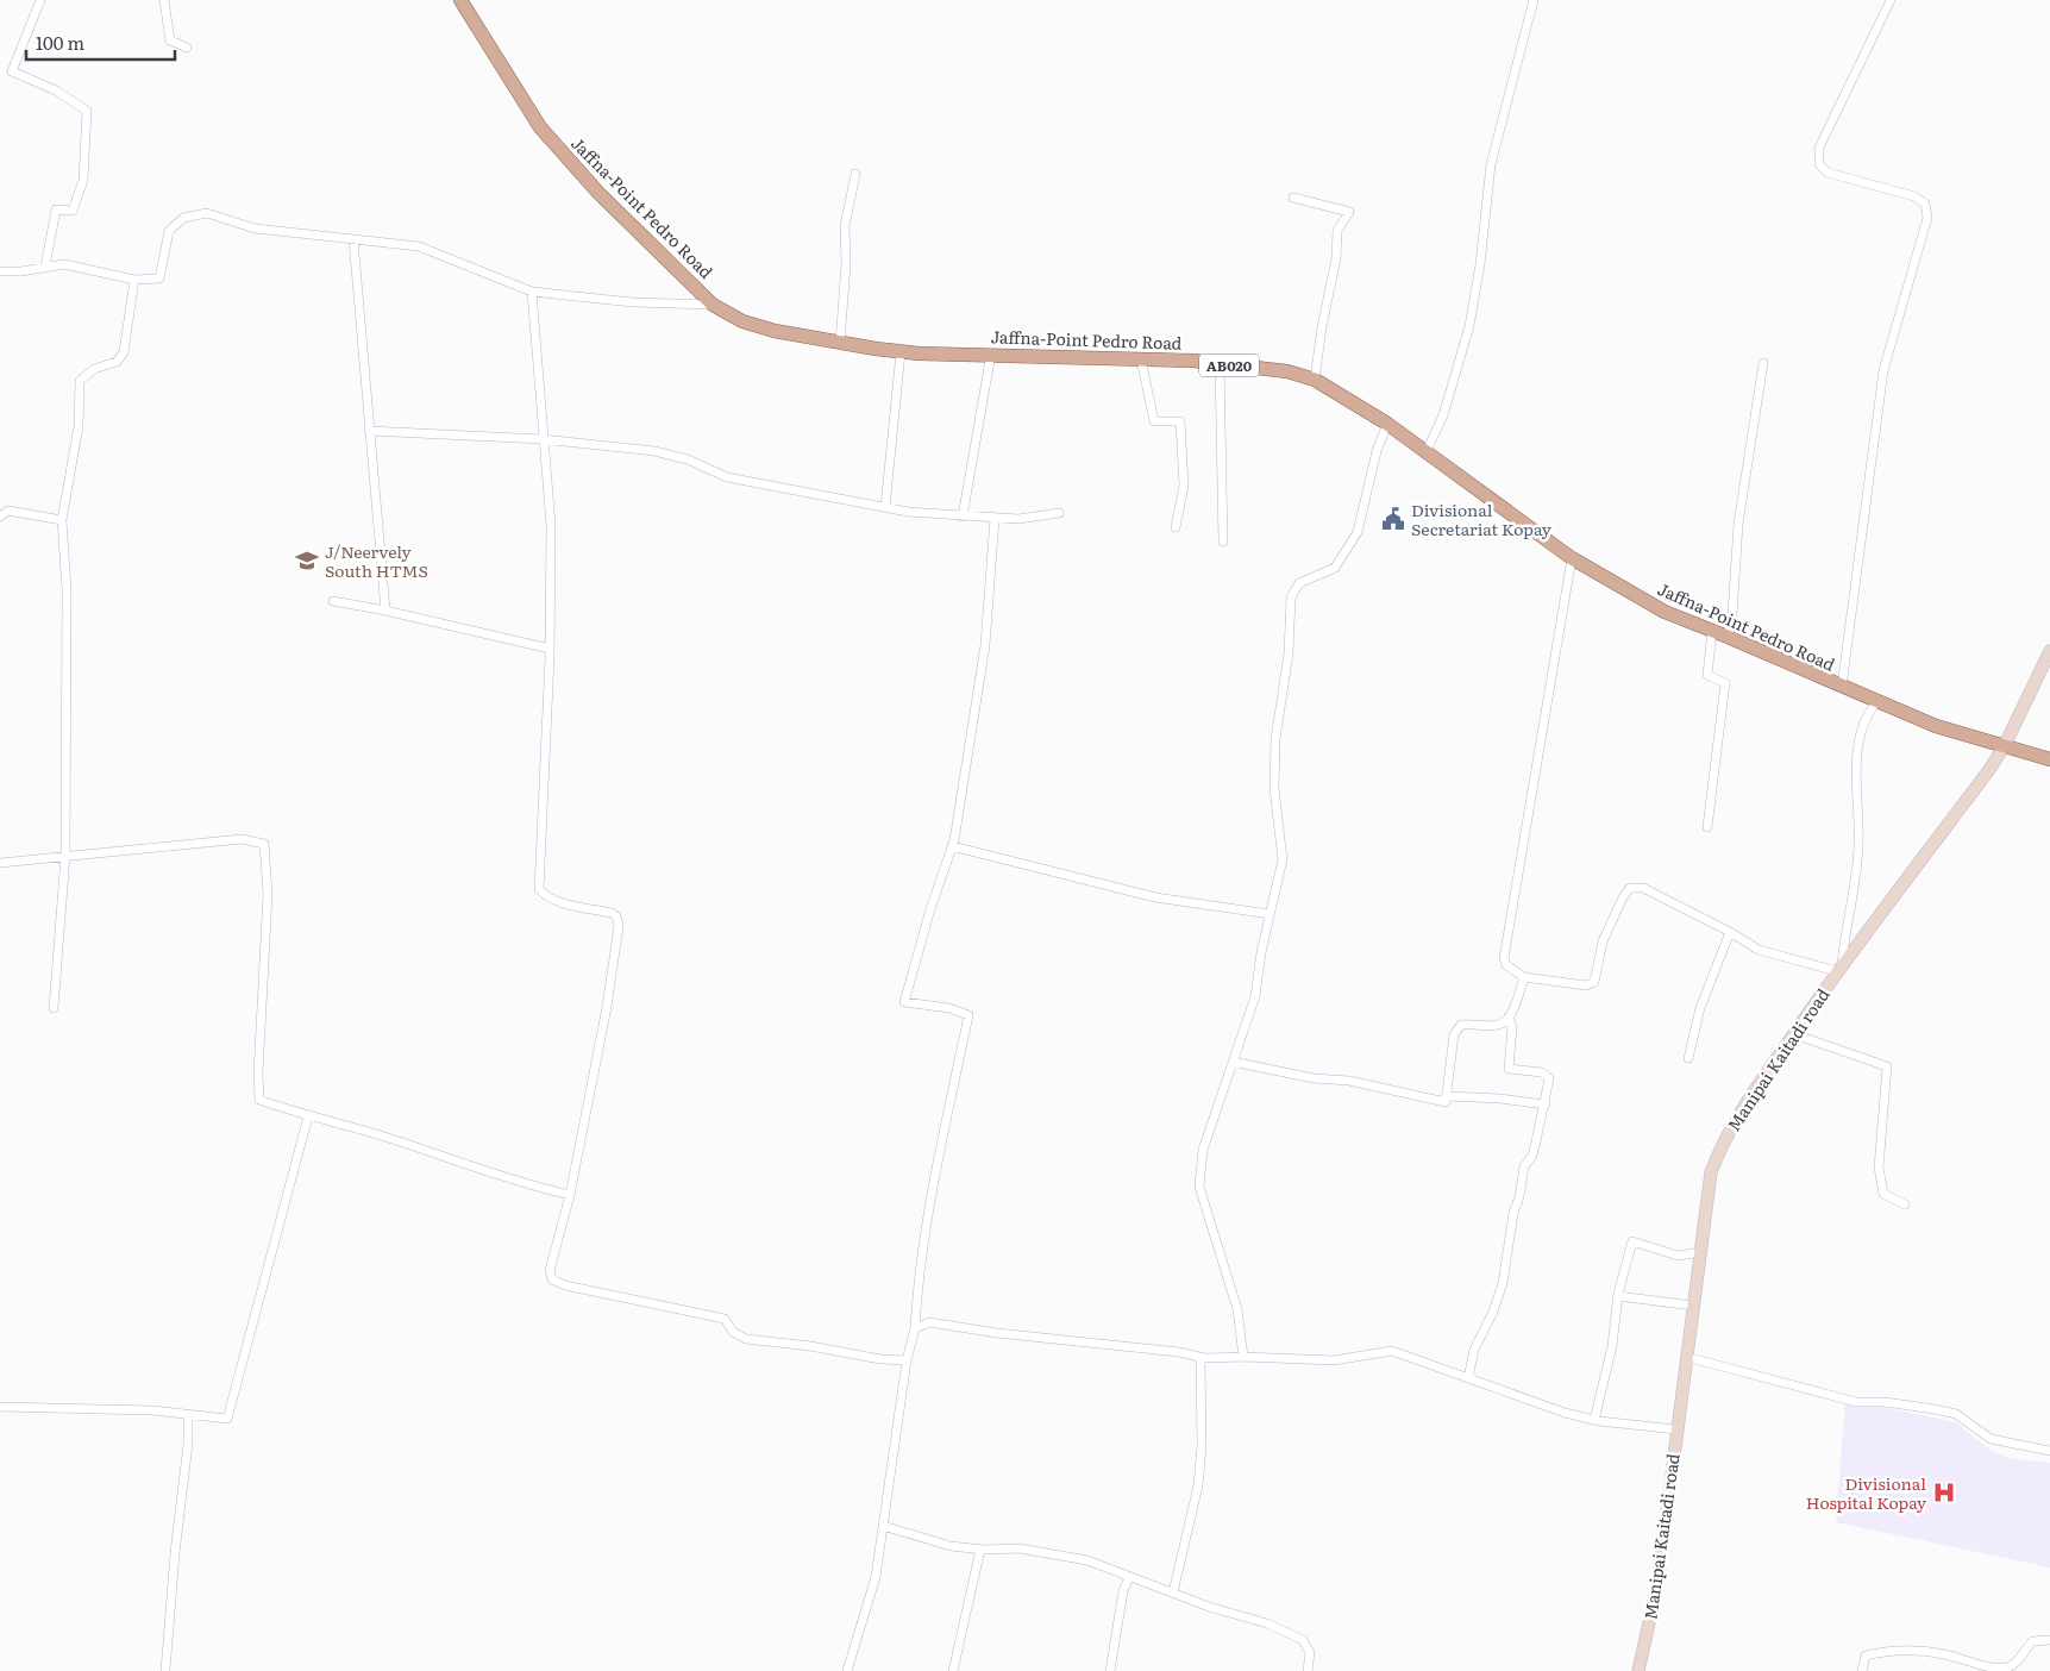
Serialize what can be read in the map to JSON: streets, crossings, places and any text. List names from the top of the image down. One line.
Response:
{"streets":{"main road":["Jaffna-Point Pedro Road","AB020","Manipai Kaitadi road"]},"crossings":[["Jaffna-Point Pedro Road","Manipai Kaitadi road"]],"places":{"public building":["Divisional Secretariat Kopay"],"school or university":["J/Neervely South HTMS"],"hospital":["Divisional Hospital Kopay"]},"scale_bar":"100 m"}
